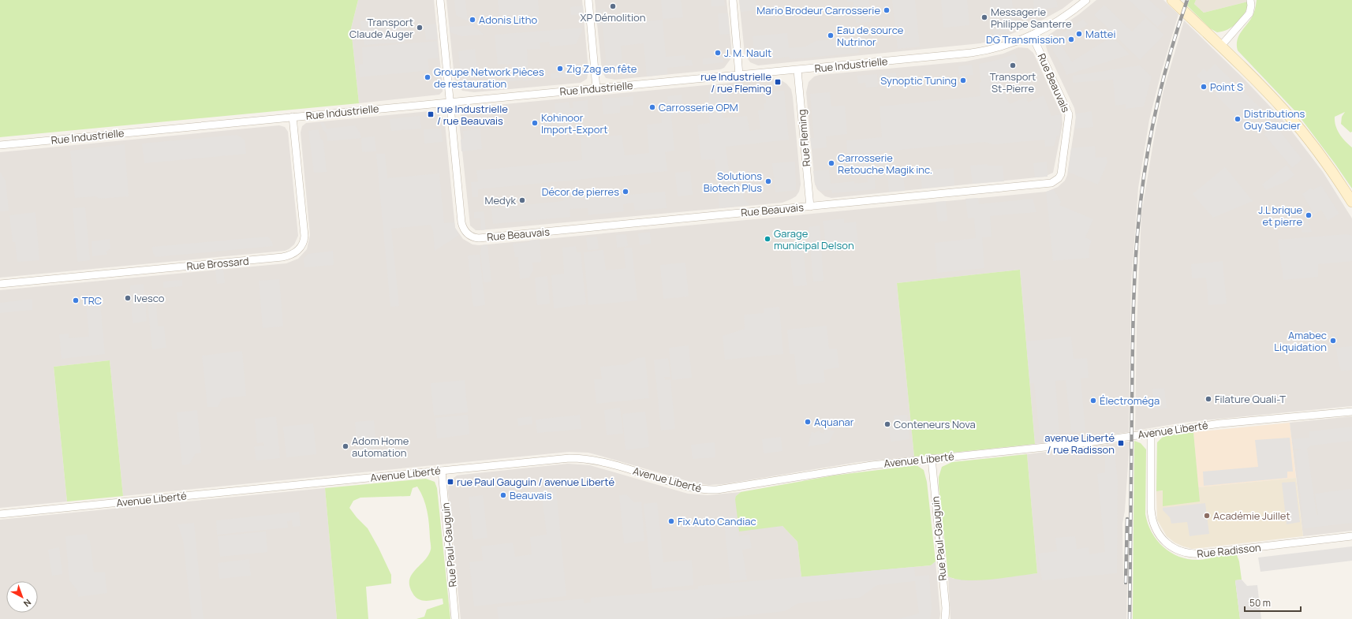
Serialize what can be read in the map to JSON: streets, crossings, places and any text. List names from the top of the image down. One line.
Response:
{"streets":{"street":["Rue Industrielle","Rue Beauvais","Rue Fleming","Rue Brossard","Avenue Liberté","Rue Paul-Gauguin","Rue Radisson"]},"crossings":[["Rue Industrielle","Rue Beauvais"],["Rue Industrielle","Rue Fleming"],["Rue Industrielle","Rue Brossard"],["Rue Beauvais","Rue Fleming"],["Avenue Liberté","Rue Paul-Gauguin"],["Avenue Liberté","Rue Radisson"]],"places":{"other":["XP Démolition","Mario Brodeur Carrosserie","Messagerie Philippe Santerre","Adonis Litho","Transport Claude Auger","Mattei","Eau de source Nutrinor","DG Transmission","J. M. Nault","Transport St-Pierre","Zig Zag en fête","Groupe Network Pièces de restauration","Synoptic Tuning","Point S","Carrosserie OPM","Distributions Guy Saucier","Kohinoor Import-Export","Carrosserie Retouche Magik inc.","Solutions Biotech Plus","Décor de pierres","Medyk","J.L brique et pierre","Garage municipal Delson","Ivesco","TRC","Amabec Liquidation","Filature Quali-T","Électroméga","Aquanar","Conteneurs Nova","Adom Home automation","Beauvais","Académie Juillet","Fix Auto Candiac"],"transit":["rue Industrielle / rue Fleming","rue Industrielle / rue Beauvais","avenue Liberté / rue Radisson","rue Paul Gauguin / avenue Liberté"]},"scale_bar":"50 m","north":"bottom right"}
